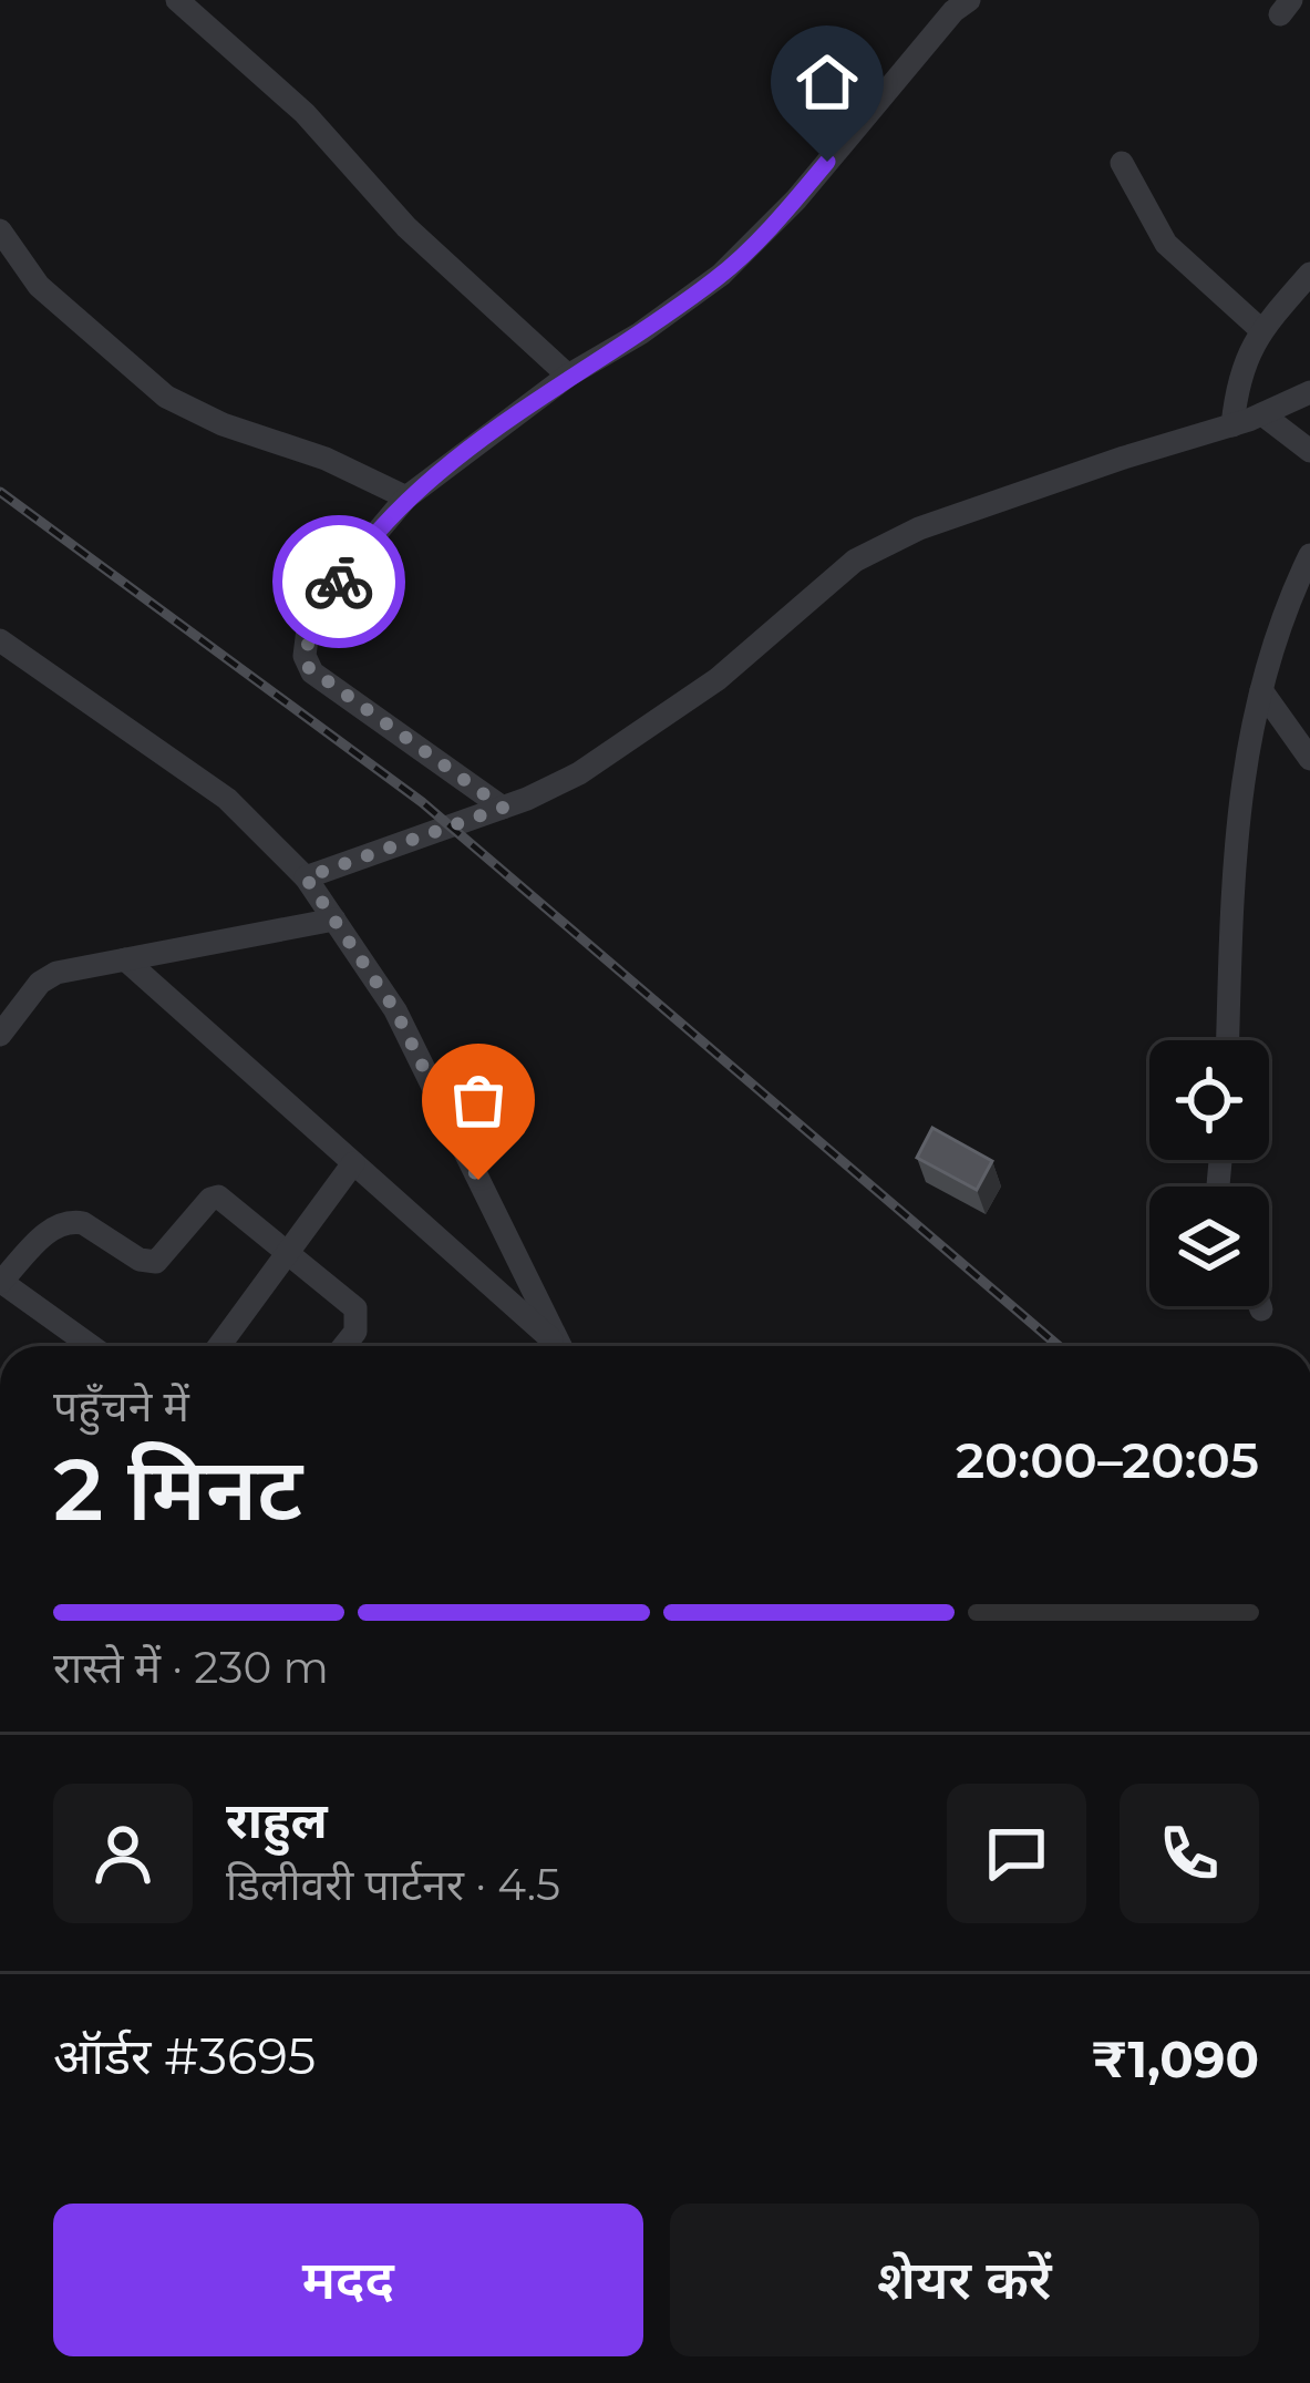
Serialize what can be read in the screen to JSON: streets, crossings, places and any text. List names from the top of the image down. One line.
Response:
{"page":{"heading":["2 मिनट","पहुँचने में","20:00–20:05"],"panel":["राहुल","डिलीवरी पार्टनर · 4.5","ऑर्डर #3695","₹1,090"],"bar":"रास्ते में · 230 m","buttons":["मदद","शेयर करें"]}}
